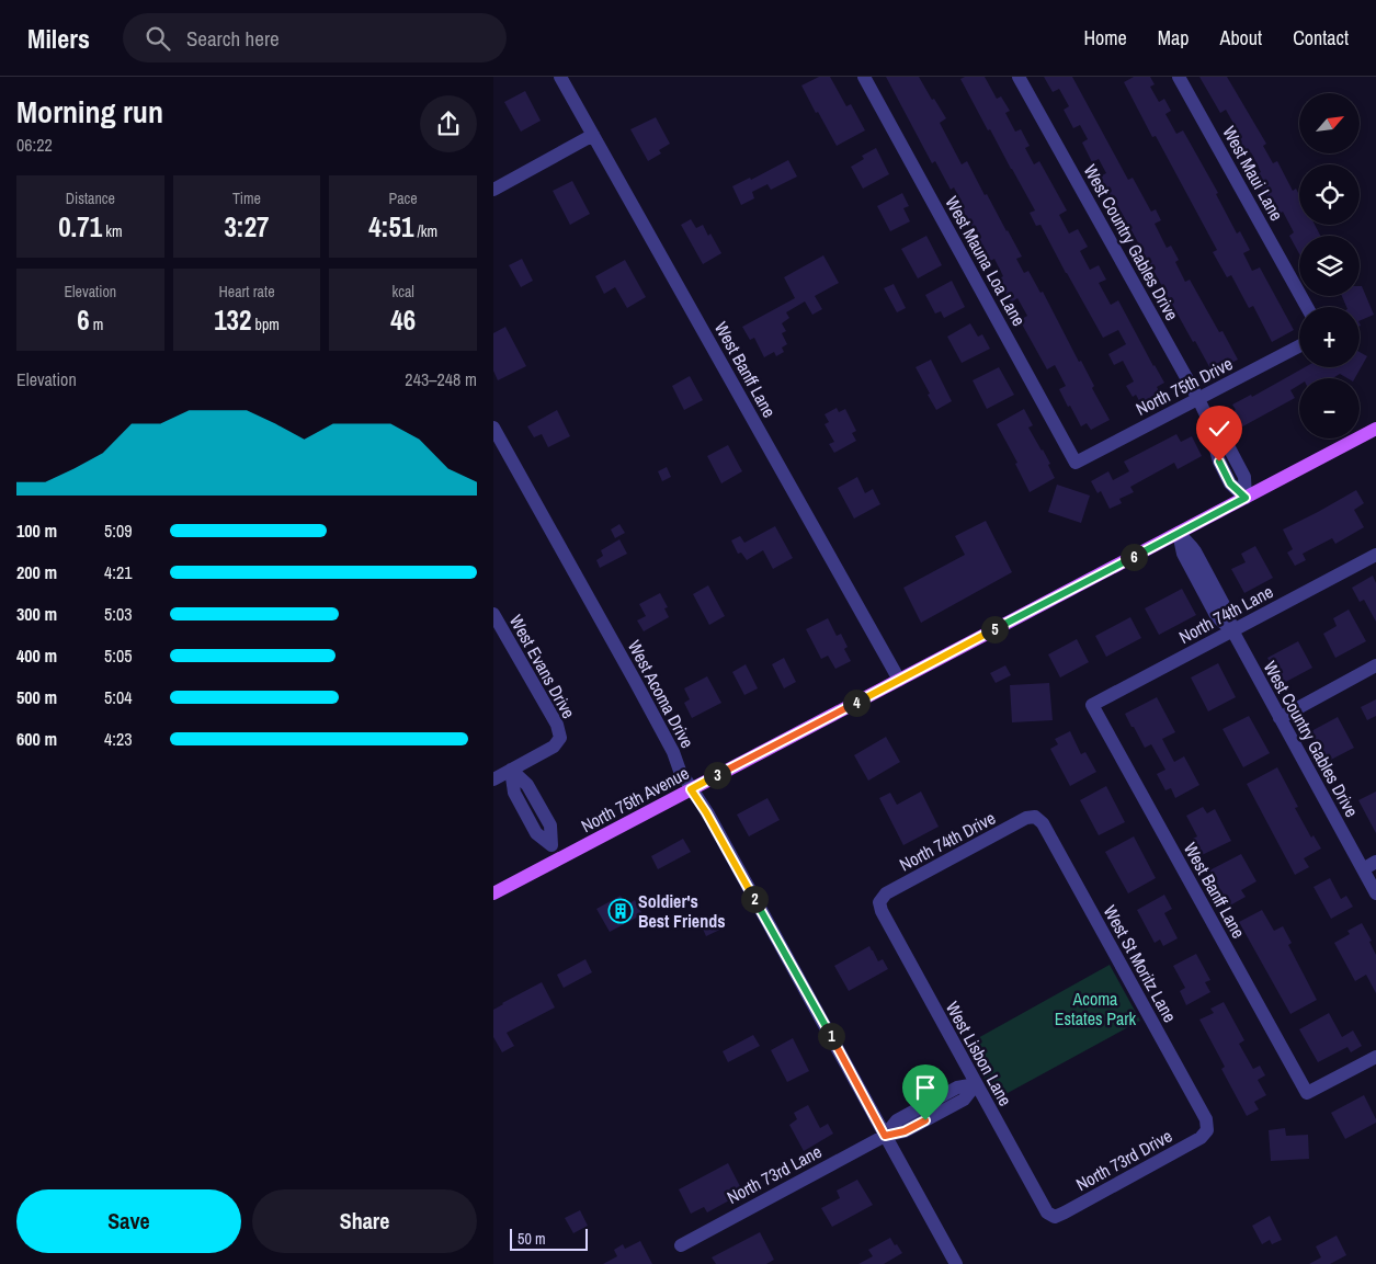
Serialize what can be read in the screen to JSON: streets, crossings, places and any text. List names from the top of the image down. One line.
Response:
{"streets":{"main road":["North 75th Avenue"],"street":["West Maui Lane","West Country Gables Drive","West Mauna Loa Lane","West Banff Lane","North 75th Drive","North 74th Lane","West Evans Drive","West Acoma Drive","North 74th Drive","West St Moritz Lane","West Lisbon Lane","North 73rd Drive","North 73rd Lane"]},"crossings":[["West Country Gables Drive","North 75th Drive"],["West Country Gables Drive","North 74th Lane"],["West Country Gables Drive","North 75th Avenue"],["West Mauna Loa Lane","North 75th Drive"],["West Banff Lane","North 74th Lane"],["West Banff Lane","North 75th Avenue"],["West Acoma Drive","North 75th Avenue"],["West Acoma Drive","North 73rd Lane"],["North 74th Drive","West St Moritz Lane"],["North 74th Drive","West Lisbon Lane"],["West St Moritz Lane","North 73rd Drive"],["West Lisbon Lane","North 73rd Drive"],["West Lisbon Lane","North 73rd Lane"]],"parks":["Acoma Estates Park"],"places":{"building":["Soldier's Best Friends"]},"scale_bar":"50 m","north":"top right","page":{"header":"Milers","search":"Search here","nav":["Home","Map","About","Contact"],"heading":["Morning run","06:22"],"map_buttons":["+","−"],"stats":[["Distance","0.71 km"],["Time","3:27"],["Pace","4:51 /km"],["Elevation","6 m"],["Heart rate","132 bpm"],["kcal","46"]],"chart":["Elevation","243–248 m"],"list":[{"name":"100 m","note":"5:09"},{"name":"200 m","note":"4:21"},{"name":"300 m","note":"5:03"},{"name":"400 m","note":"5:05"},{"name":"500 m","note":"5:04"},{"name":"600 m","note":"4:23"}],"pins":["6","5","4","3","2","1"],"buttons":["Save","Share"],"scale":"50 m"}}
